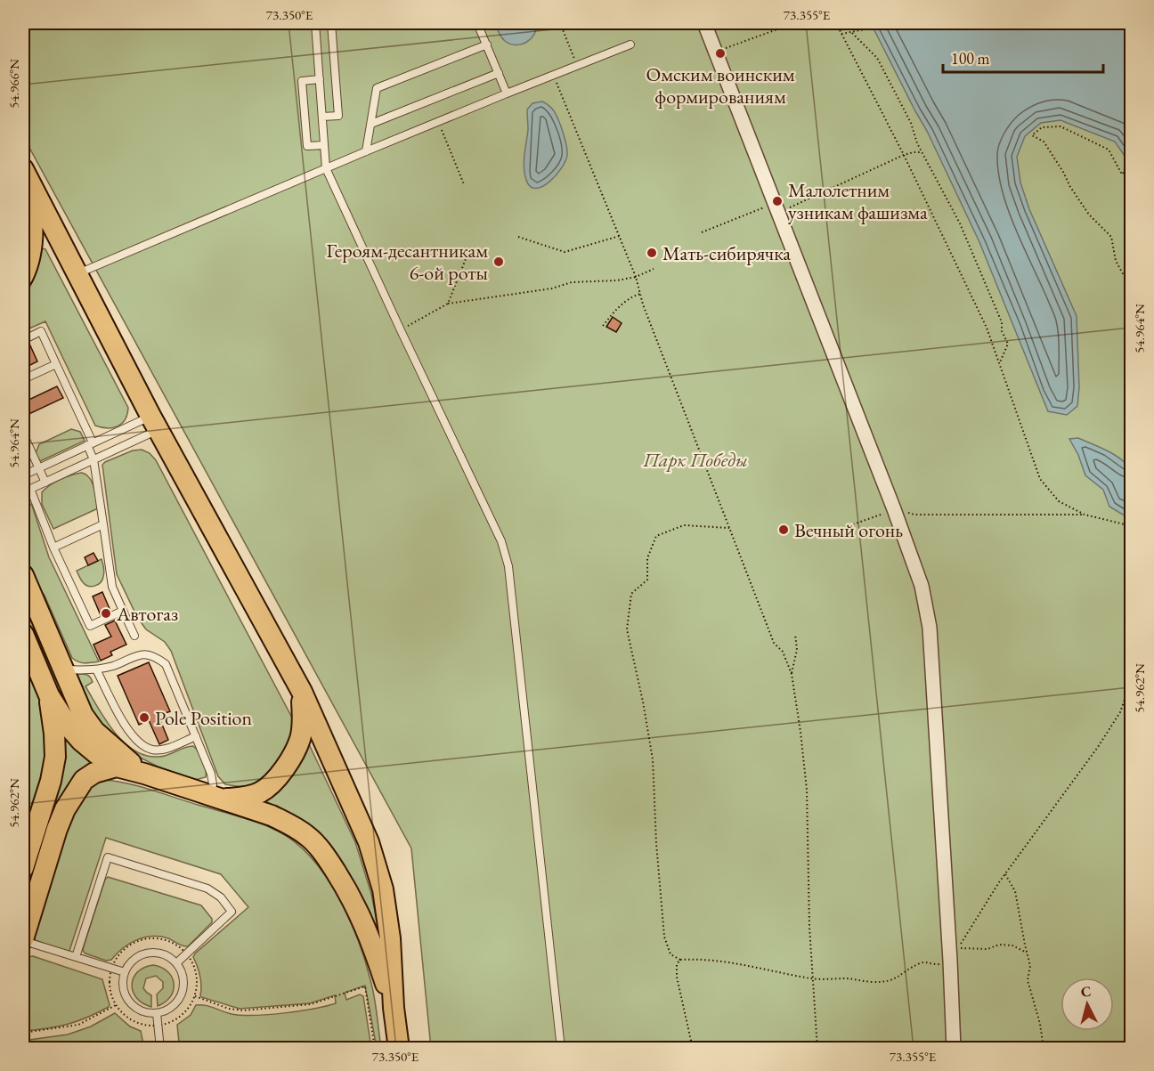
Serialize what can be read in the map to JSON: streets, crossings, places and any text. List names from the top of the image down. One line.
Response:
{"parks":["Парк Победы"],"places":["Омским воинским формированиям","Малолетним узникам фашизма","Мать-сибирячка","Героям-десантникам 6-ой роты","Вечный огонь","Автогаз","Pole Position"],"scale_bar":"100 m","north":"top","coordinates":["73.350°E","73.355°E","54.966°N","54.964°N","54.962°N"]}
